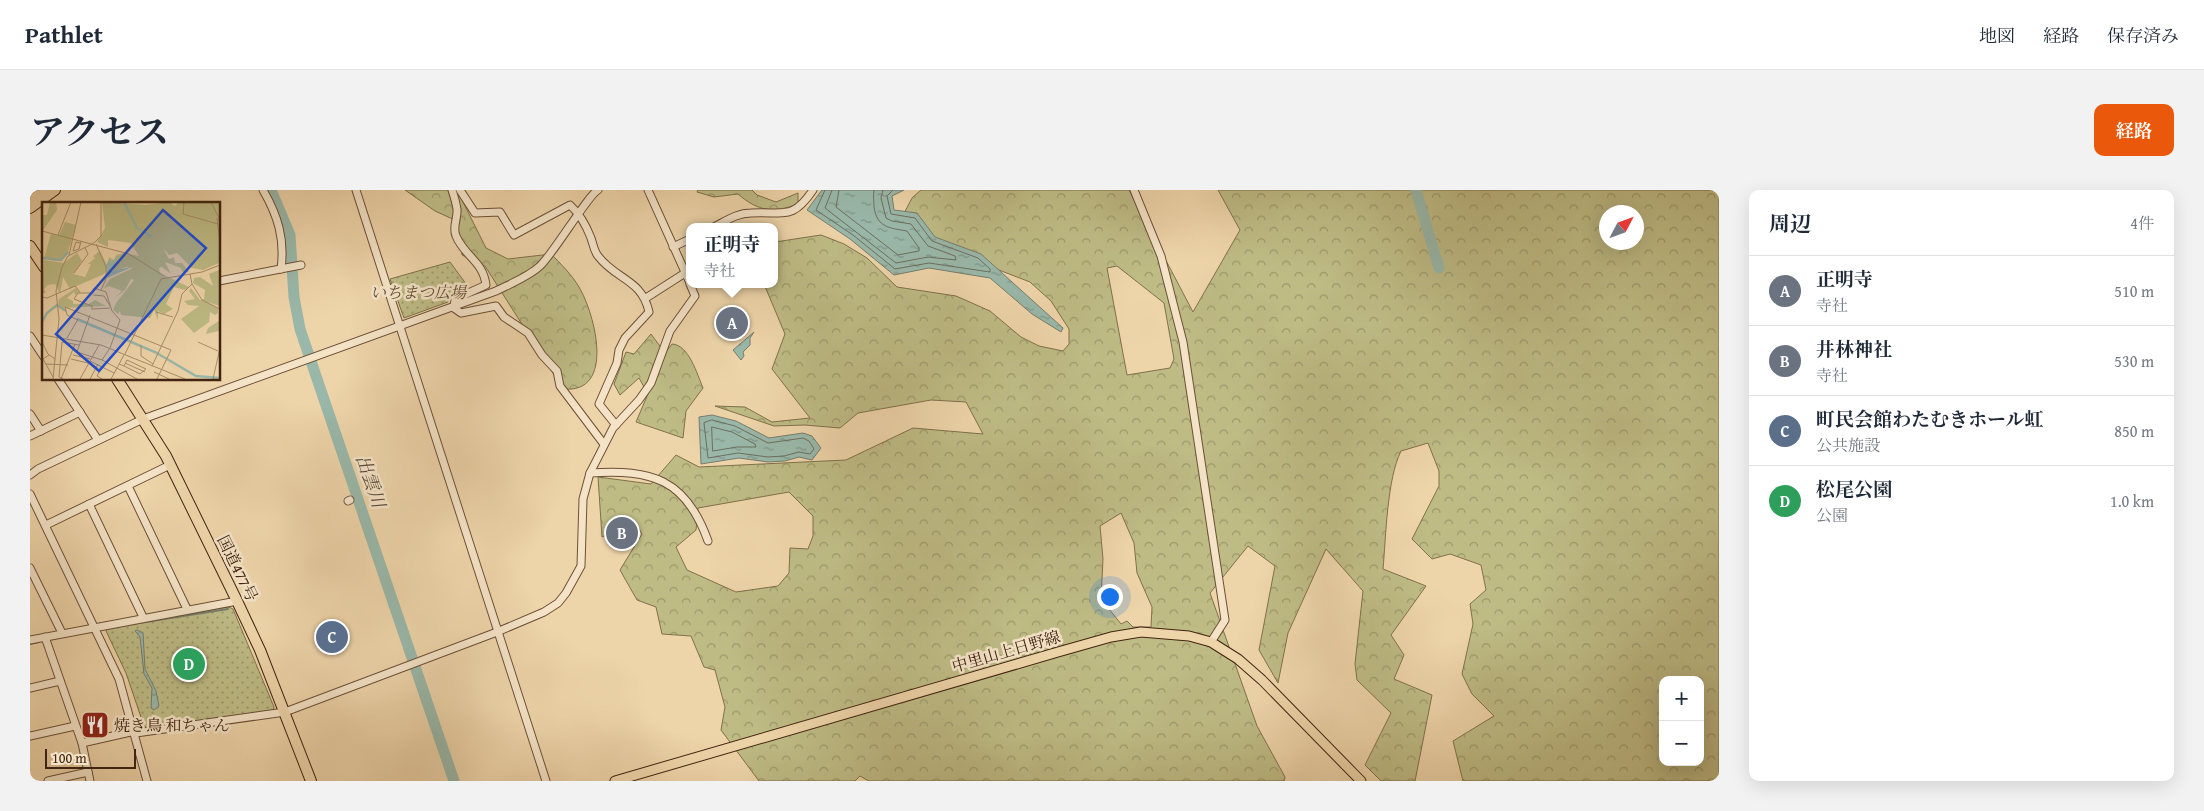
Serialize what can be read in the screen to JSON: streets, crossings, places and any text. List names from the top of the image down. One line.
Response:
{"streets":{"highway":["国道477号"],"main road":["中里山上日野線"]},"water":["出雲川"],"parks":["いちまつ広場"],"places":{"restaurant":["焼き鳥 和ちゃん"]},"scale_bar":"100 m","north":"top right","page":{"header":"Pathlet","nav":["地図","経路","保存済み"],"title":"アクセス","buttons":"経路","heading":["周辺","4件"],"popup":["正明寺","寺社"],"list":[{"mark":"A","name":"正明寺","note":"寺社","value":"510 m"},{"mark":"B","name":"井林神社","note":"寺社","value":"530 m"},{"mark":"C","name":"町民会館わたむきホール虹","note":"公共施設","value":"850 m"},{"mark":"D","name":"松尾公園","note":"公園","value":"1.0 km"}],"pins":["A","B","C","D"],"map_buttons":["+","−"],"scale":"100 m"}}
